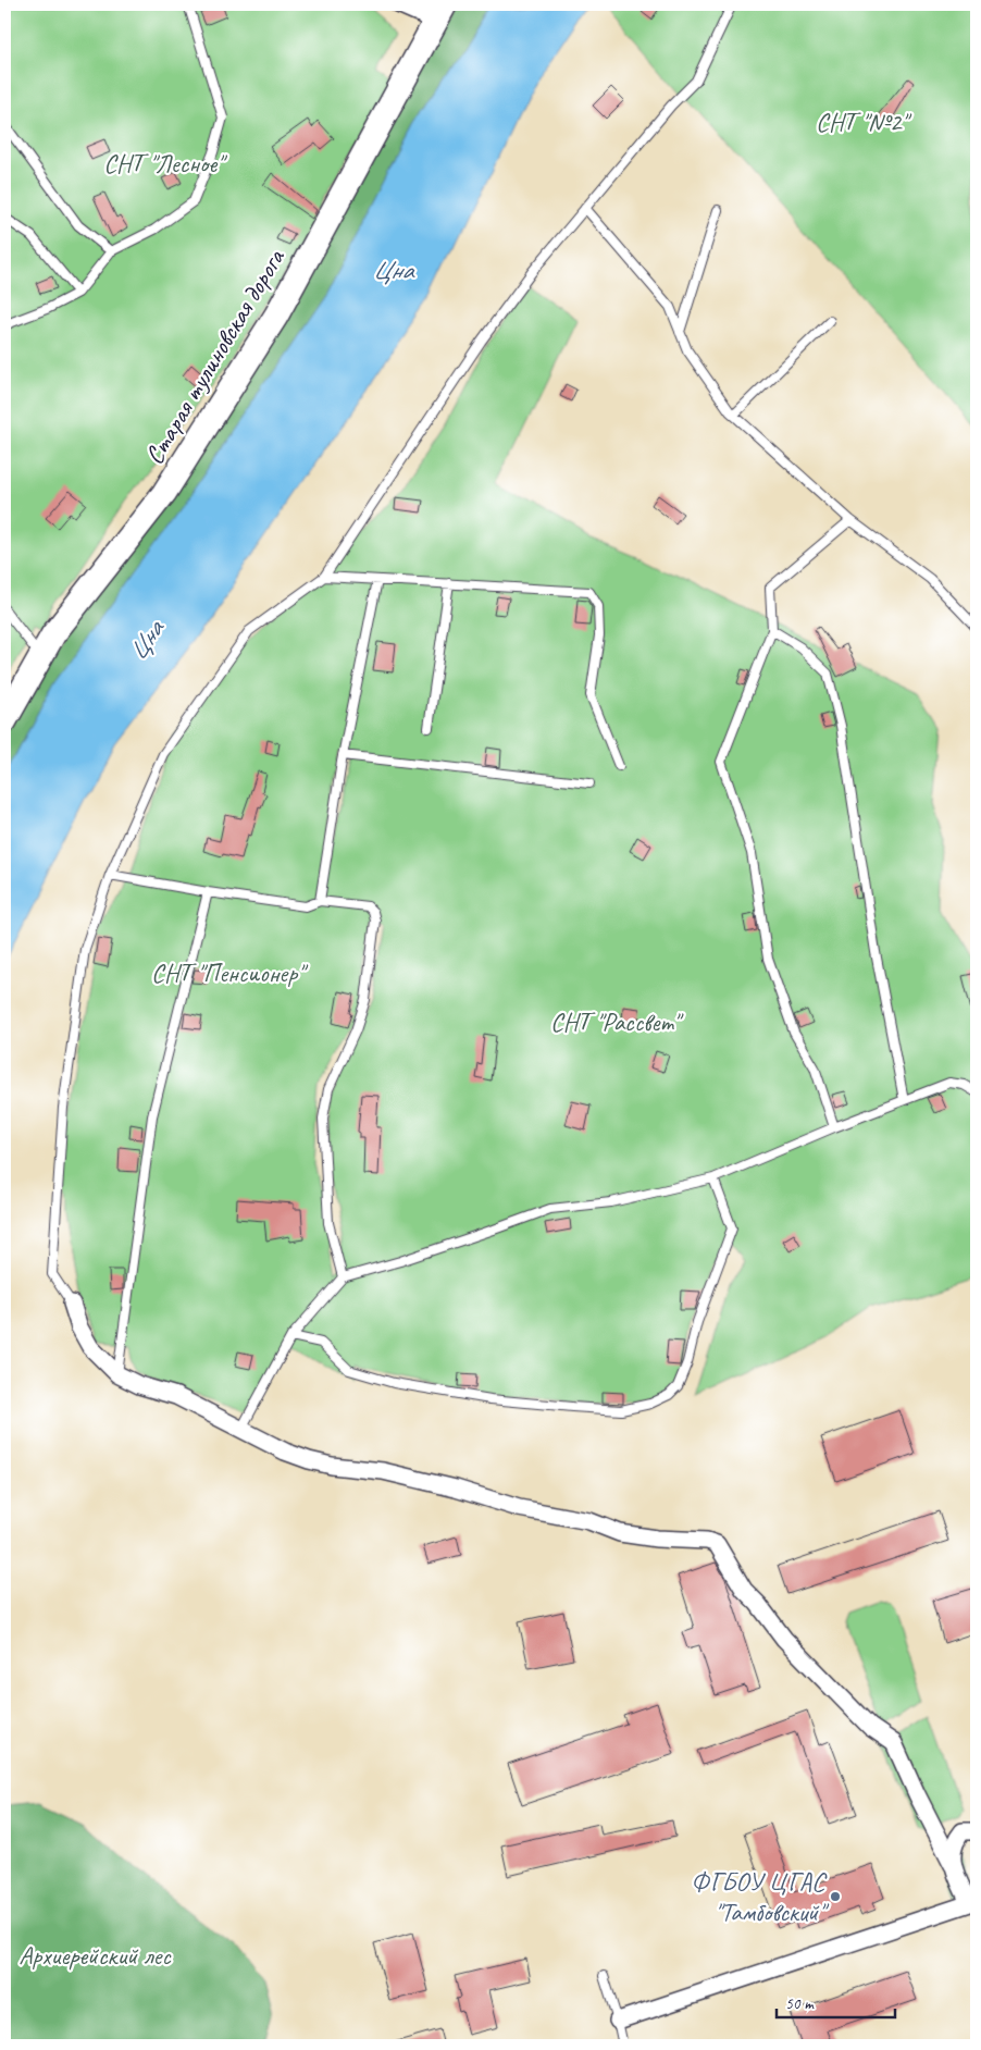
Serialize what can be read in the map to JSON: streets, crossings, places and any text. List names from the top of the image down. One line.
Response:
{"streets":{"street":["Старая тулиновская дорога"]},"water":["Цна"],"parks":["СНТ \"№2\"","СНТ \"Лесное\"","СНТ \"Пенсионер\"","СНТ \"Рассвет\"","Архиерейский лес"],"places":["ФГБОУ ЦГАС \"Тамбовский\""],"scale_bar":"50 m"}
